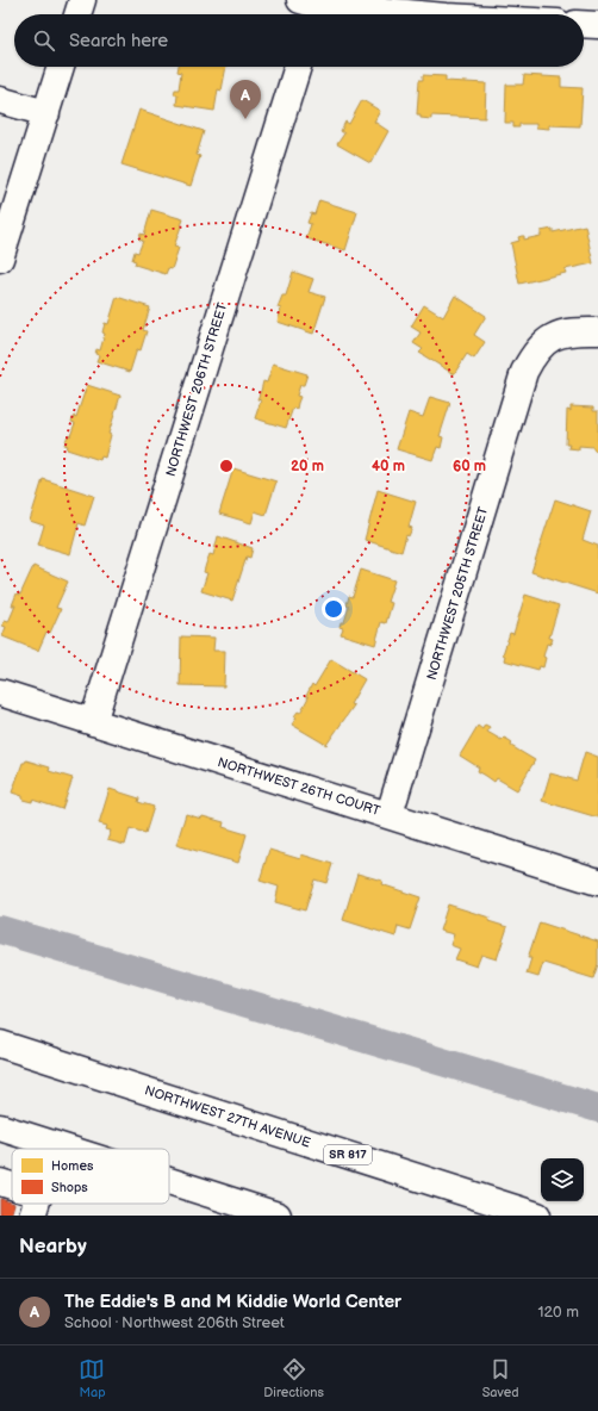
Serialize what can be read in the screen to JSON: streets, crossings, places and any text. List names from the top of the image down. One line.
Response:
{"streets":{"street":["NORTHWEST 206TH STREET","NORTHWEST 205TH STREET","NORTHWEST 26TH COURT","NORTHWEST 27TH AVENUE","SR 817"]},"crossings":[["NORTHWEST 206TH STREET","NORTHWEST 26TH COURT"],["NORTHWEST 205TH STREET","NORTHWEST 26TH COURT"]],"legend":["Homes","Shops"],"page":{"search":"Search here","pins":"A","heading":"Nearby","list":[{"mark":"A","name":"The Eddie's B and M Kiddie World Center","note":"School · Northwest 206th Street","value":"120 m"}],"nav":["Map","Directions","Saved"]},"rings":["20 m","40 m","60 m"]}
